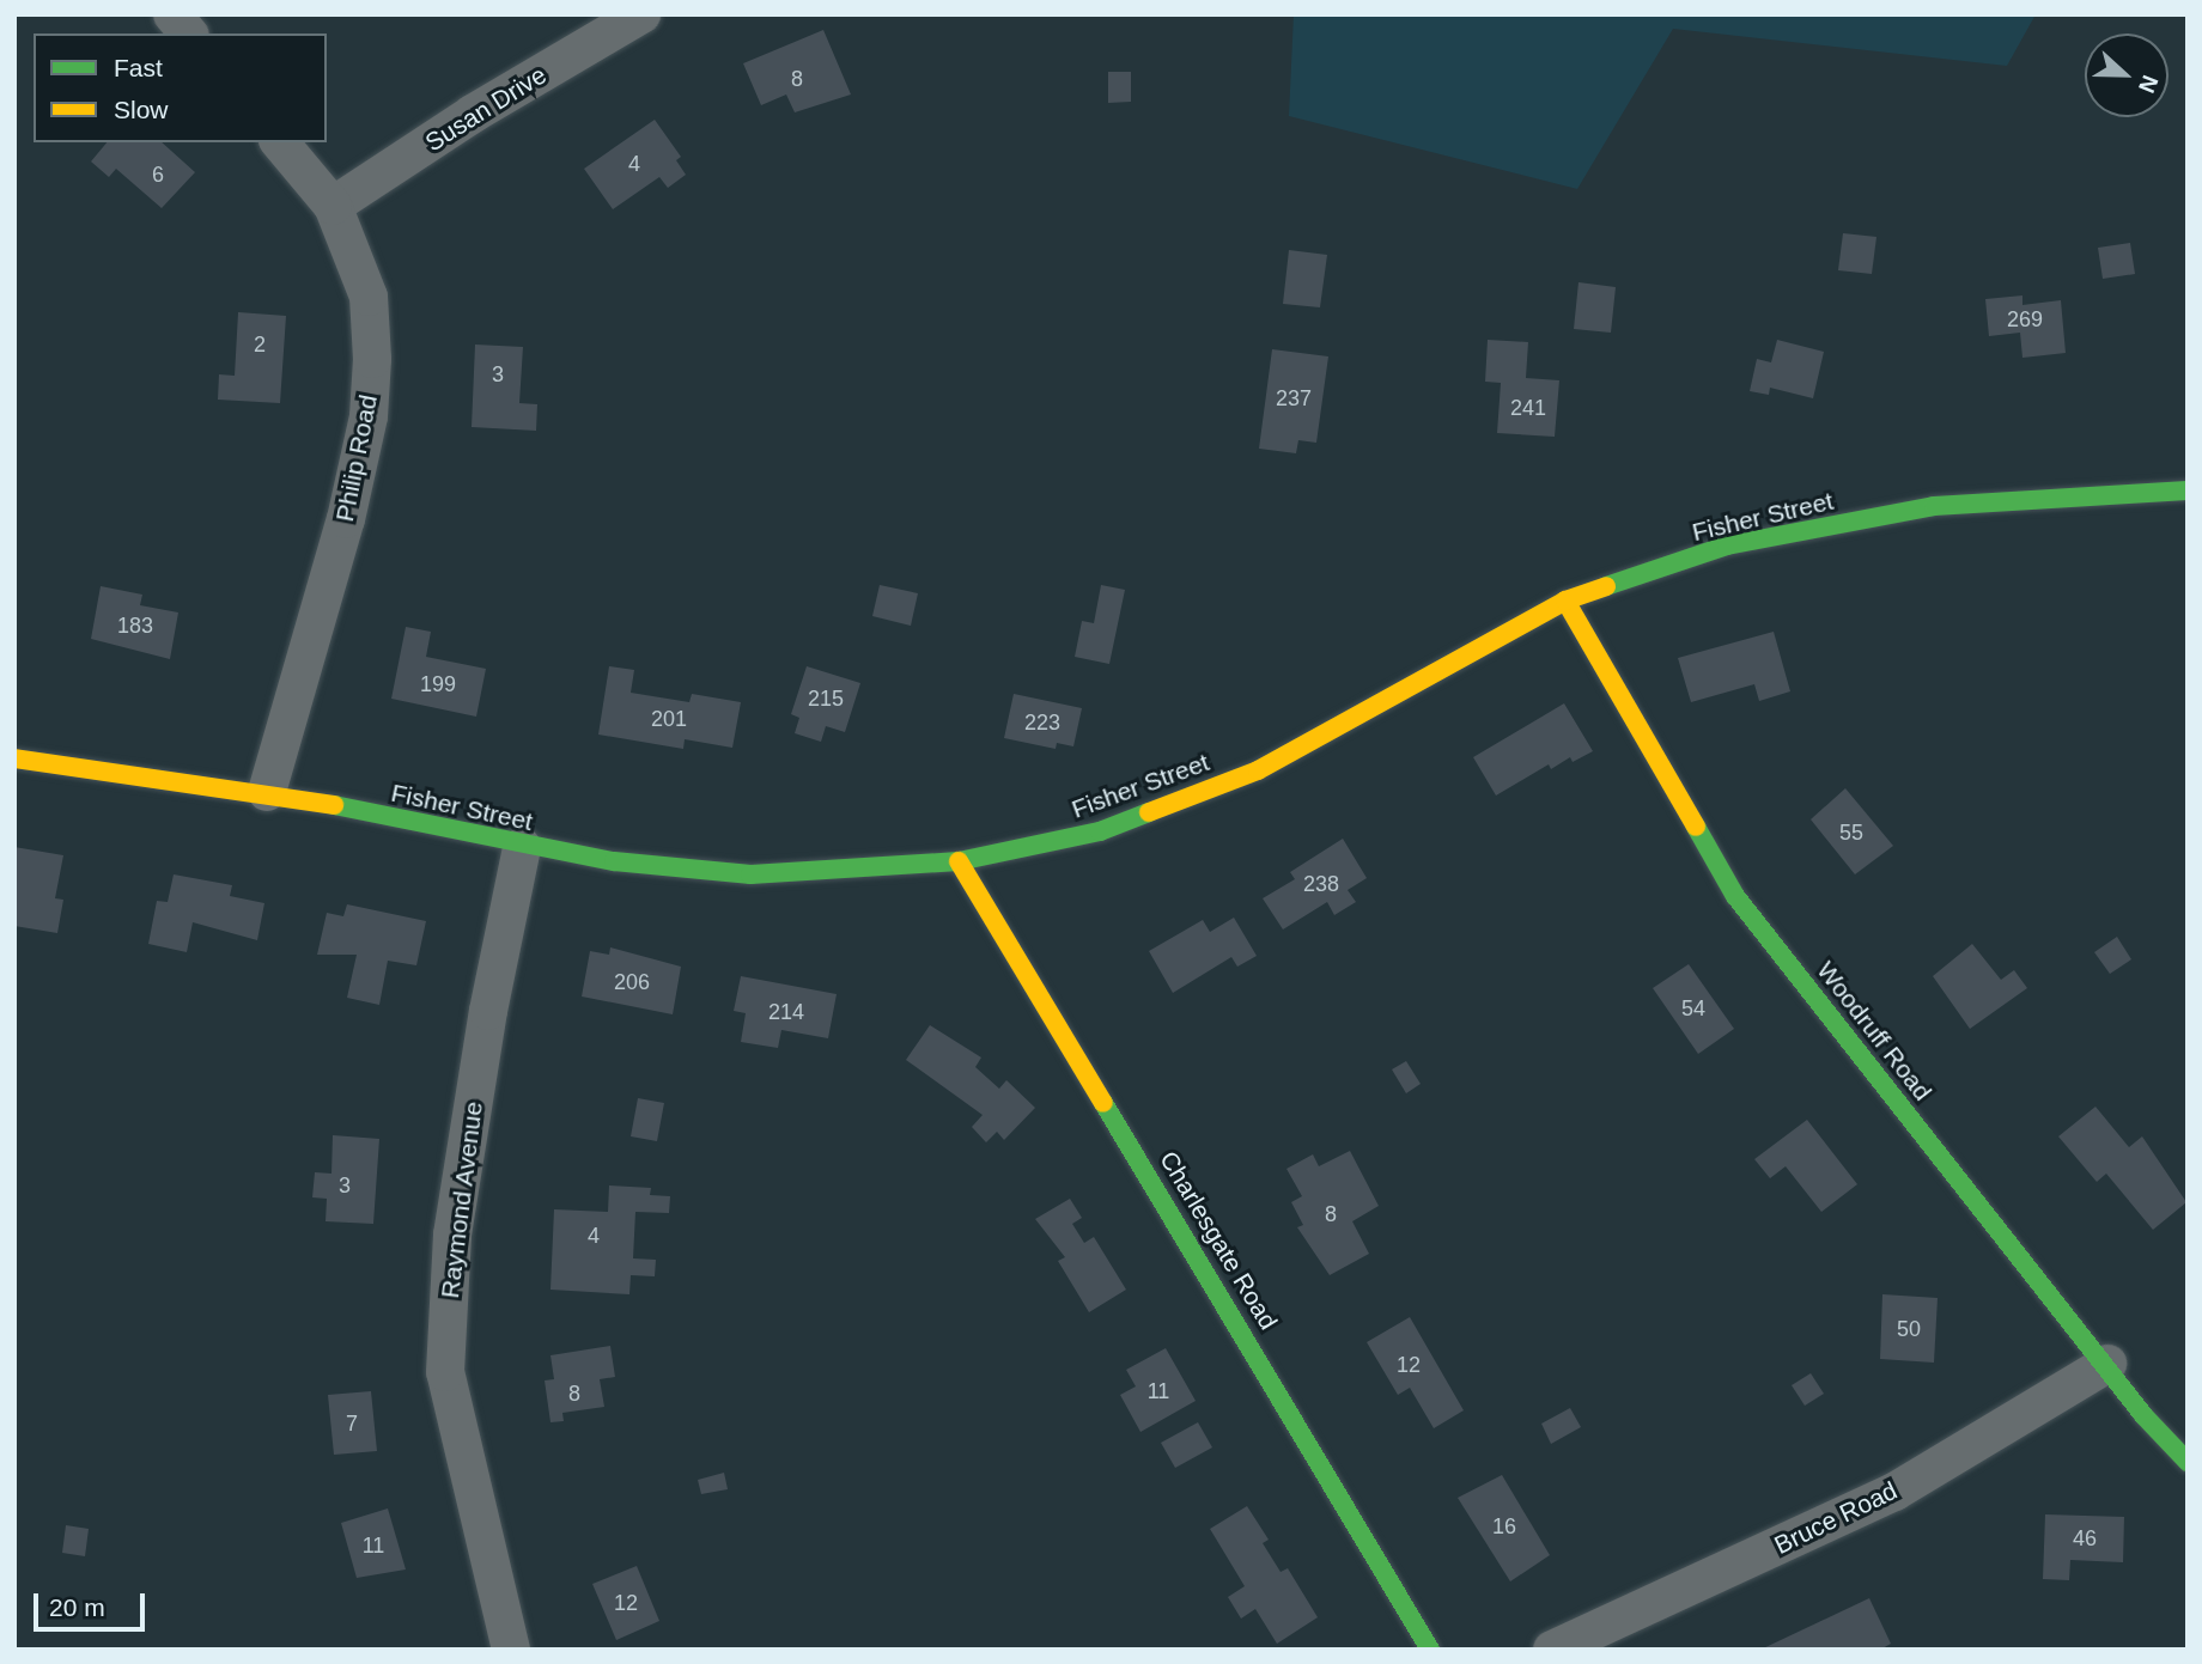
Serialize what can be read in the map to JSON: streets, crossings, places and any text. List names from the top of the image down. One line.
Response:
{"streets":{"main road":["Fisher Street","Woodruff Road","Charlesgate Road"],"street":["Susan Drive","Philip Road","Raymond Avenue","Bruce Road"]},"crossings":[["Susan Drive","Philip Road"],["Philip Road","Fisher Street"],["Fisher Street","Woodruff Road"],["Fisher Street","Raymond Avenue"],["Fisher Street","Charlesgate Road"],["Woodruff Road","Bruce Road"]],"house_numbers":["8","4","6","269","2","3","237","241","183","199","215","201","223","55","238","206","54","214","3","8","4","50","12","11","8","7","16","46","11","12"],"legend":["Fast","Slow"],"scale_bar":"20 m","north":"right"}
